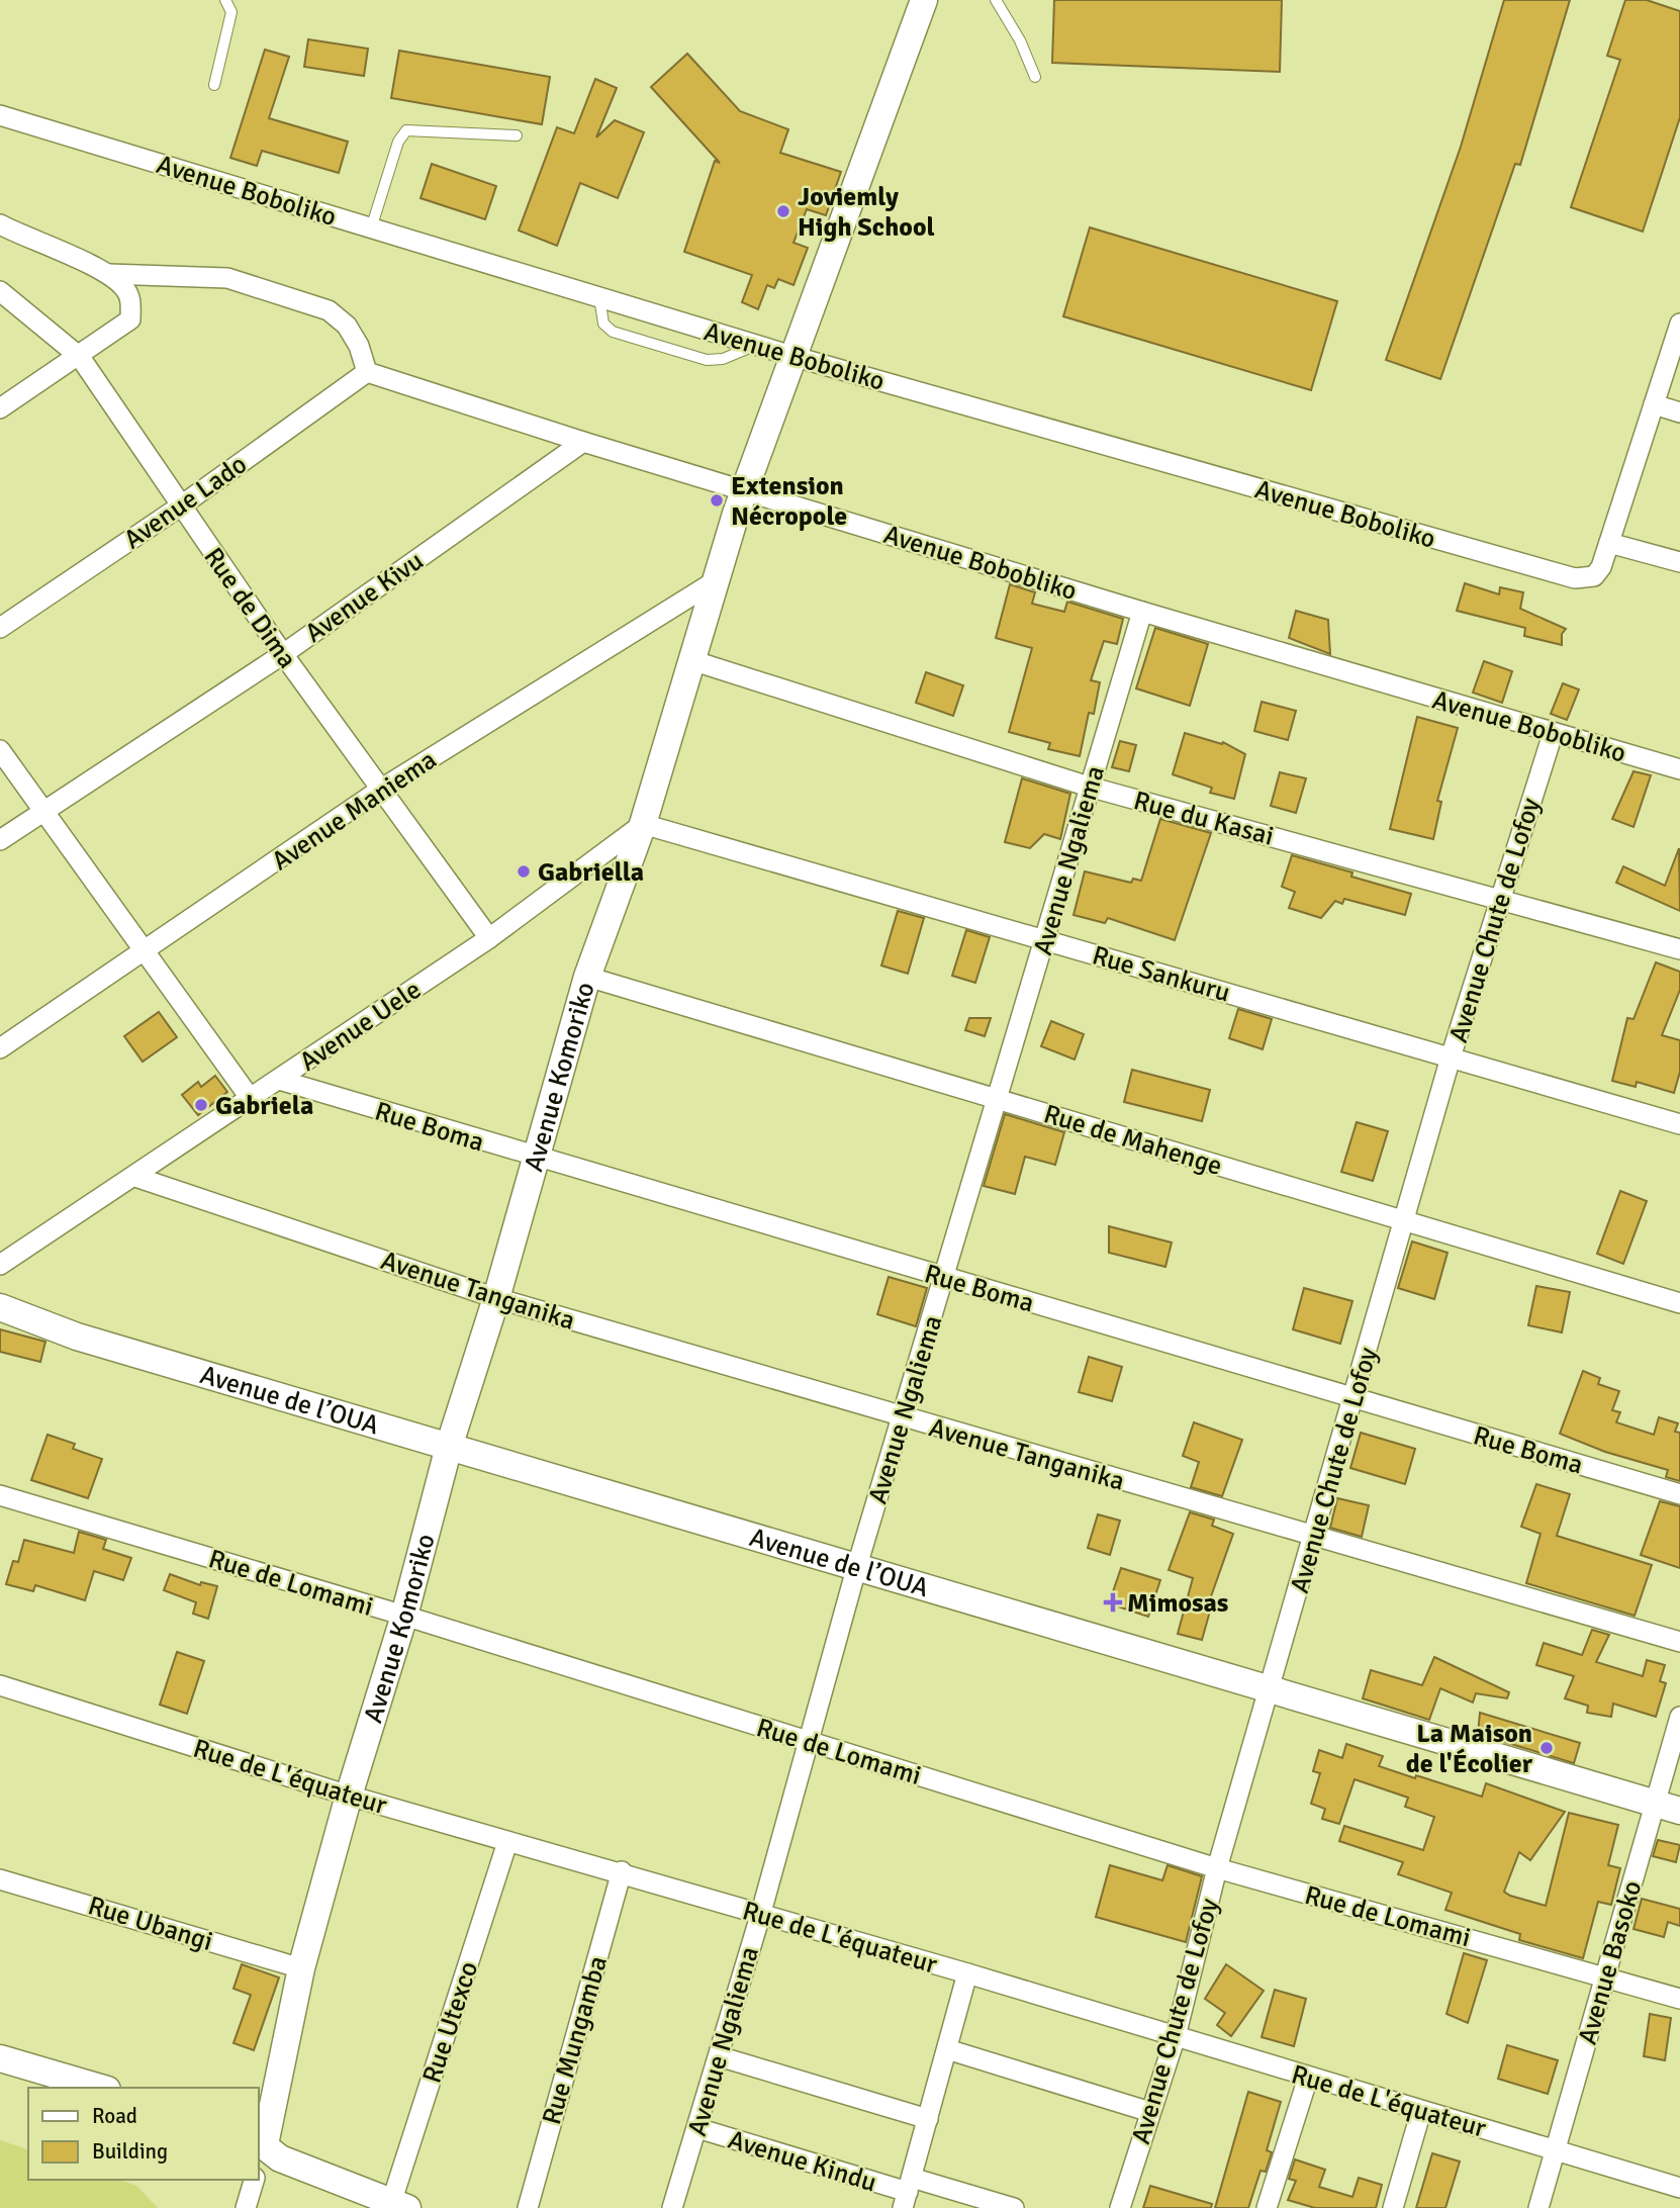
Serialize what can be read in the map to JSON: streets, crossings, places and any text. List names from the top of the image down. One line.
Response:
{"streets":{"street":["Avenue Boboliko","Avenue Lado","Avenue Bobobliko","Avenue Kivu","Rue de Dima","Avenue Maniema","Rue du Kasai","Avenue Ngaliema","Avenue Chute de Lofoy","Rue Sankuru","Avenue Uele","Avenue Komoriko","Rue Boma","Rue de Mahenge","Avenue Tanganika","Avenue de l’OUA","Rue de Lomami","Rue de L'équateur","Rue Ubangi","Avenue Basoko","Rue Utexco","Rue Mungamba","Avenue Kindu"]},"crossings":[["Avenue Boboliko","Avenue Komoriko"],["Avenue Lado","Avenue Bobobliko"],["Avenue Lado","Rue de Dima"],["Avenue Bobobliko","Avenue Kivu"],["Avenue Bobobliko","Avenue Ngaliema"],["Avenue Bobobliko","Avenue Chute de Lofoy"],["Avenue Bobobliko","Avenue Komoriko"],["Avenue Kivu","Rue de Dima"],["Rue de Dima","Avenue Maniema"],["Rue de Dima","Avenue Uele"],["Avenue Maniema","Avenue Komoriko"],["Rue du Kasai","Avenue Ngaliema"],["Rue du Kasai","Avenue Chute de Lofoy"],["Rue du Kasai","Avenue Komoriko"],["Avenue Ngaliema","Rue Sankuru"],["Avenue Ngaliema","Rue Boma"],["Avenue Ngaliema","Rue de Mahenge"],["Avenue Ngaliema","Avenue Tanganika"],["Avenue Ngaliema","Avenue de l’OUA"],["Avenue Ngaliema","Rue de Lomami"],["Avenue Ngaliema","Rue de L'équateur"],["Avenue Ngaliema","Avenue Kindu"],["Avenue Chute de Lofoy","Rue Sankuru"],["Avenue Chute de Lofoy","Rue Boma"],["Avenue Chute de Lofoy","Rue de Mahenge"],["Avenue Chute de Lofoy","Avenue Tanganika"],["Avenue Chute de Lofoy","Avenue de l’OUA"],["Avenue Chute de Lofoy","Rue de Lomami"],["Avenue Chute de Lofoy","Rue de L'équateur"],["Rue Sankuru","Avenue Uele"],["Rue Sankuru","Avenue Komoriko"],["Avenue Uele","Avenue Komoriko"],["Avenue Uele","Rue Boma"],["Avenue Uele","Avenue Tanganika"],["Avenue Komoriko","Rue Boma"],["Avenue Komoriko","Rue de Mahenge"],["Avenue Komoriko","Avenue Tanganika"],["Avenue Komoriko","Avenue de l’OUA"],["Avenue Komoriko","Rue de Lomami"],["Avenue Komoriko","Rue de L'équateur"],["Avenue Komoriko","Rue Ubangi"],["Avenue de l’OUA","Avenue Basoko"],["Rue de Lomami","Avenue Basoko"],["Rue de L'équateur","Avenue Basoko"],["Rue de L'équateur","Rue Utexco"],["Rue de L'équateur","Rue Mungamba"]],"places":{"other":["Joviemly High School","Extension Nécropole","Gabriella","Gabriela","La Maison de l'Écolier"],"health":["Mimosas"]},"legend":["Road","Building"]}
